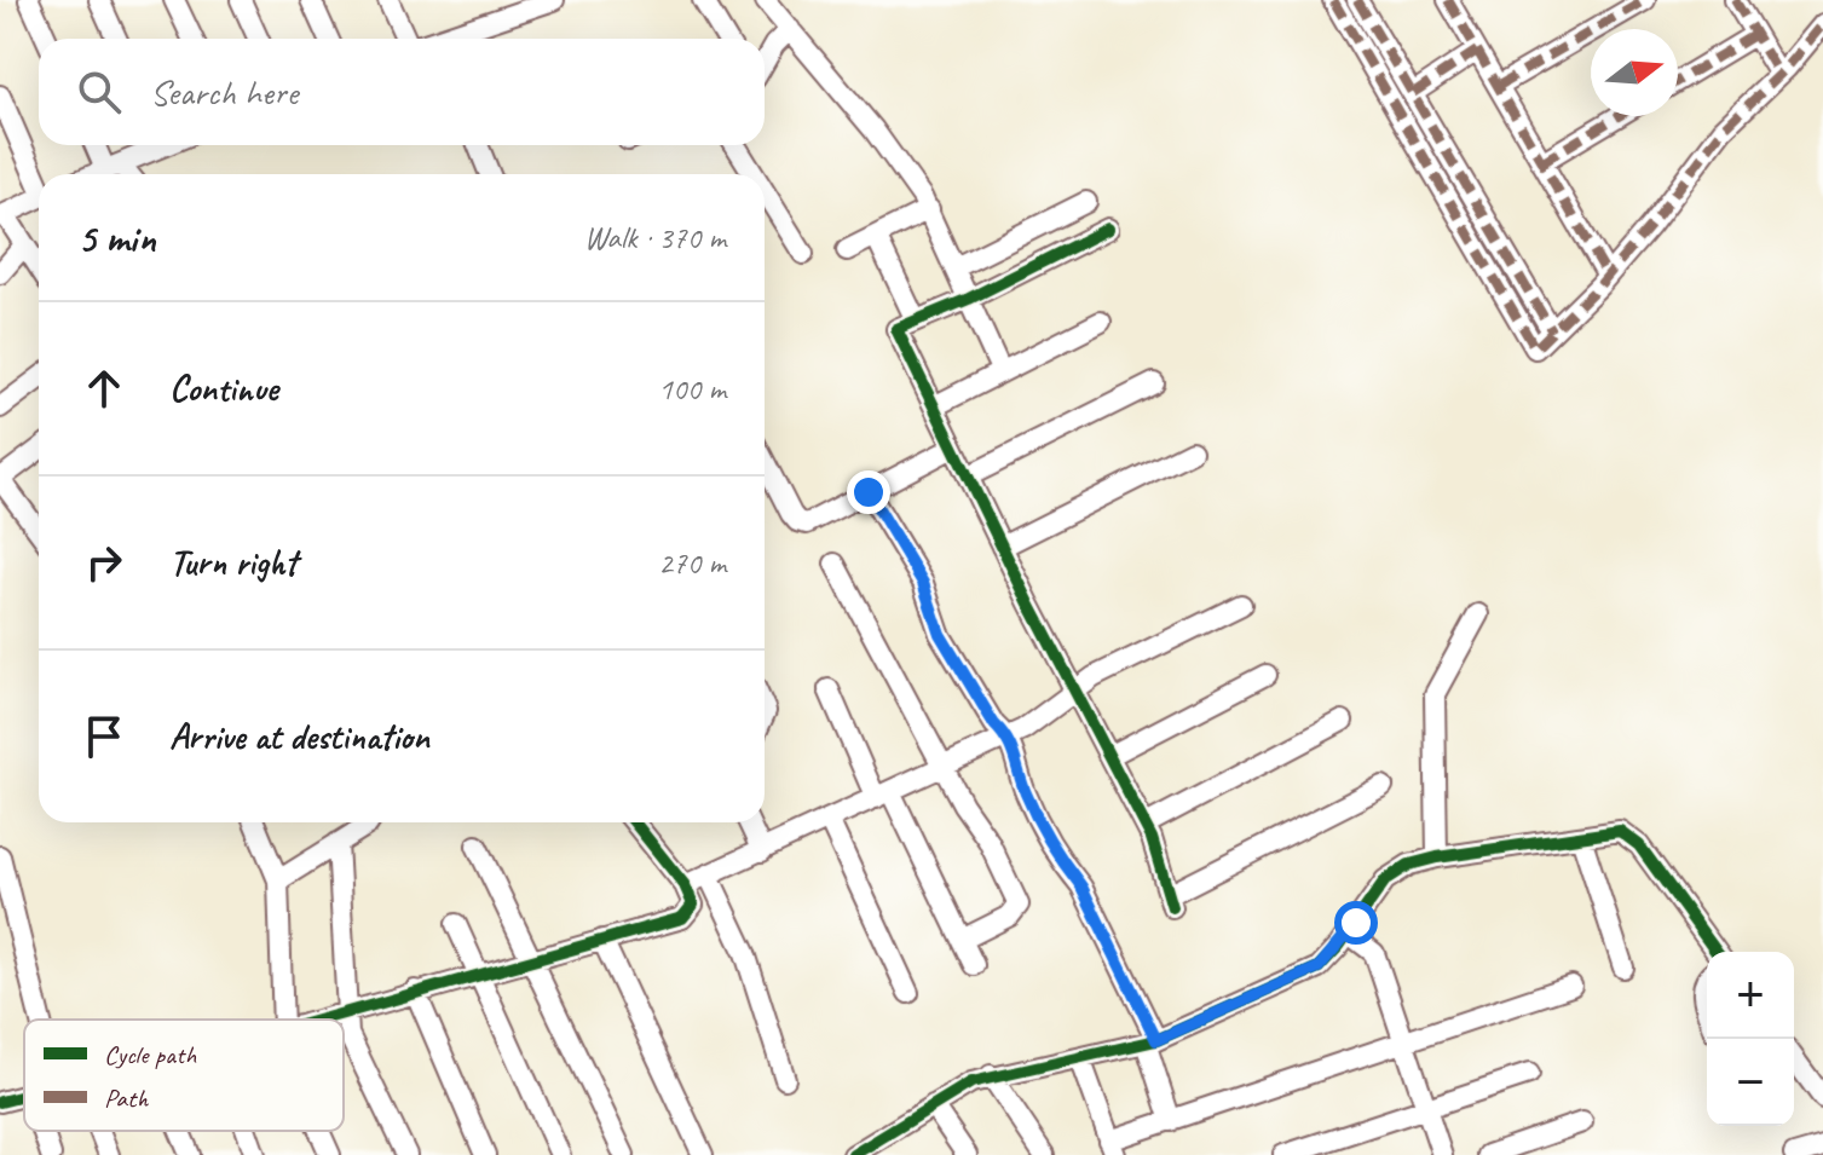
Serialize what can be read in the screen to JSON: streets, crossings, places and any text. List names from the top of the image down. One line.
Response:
{"legend":["Cycle path","Path"],"north":"right","page":{"search":"Search here","heading":["5 min","Walk · 370 m"],"list":[["Continue","100 m"],["Turn right","270 m"],"Arrive at destination"],"map_buttons":["+","−"]}}
